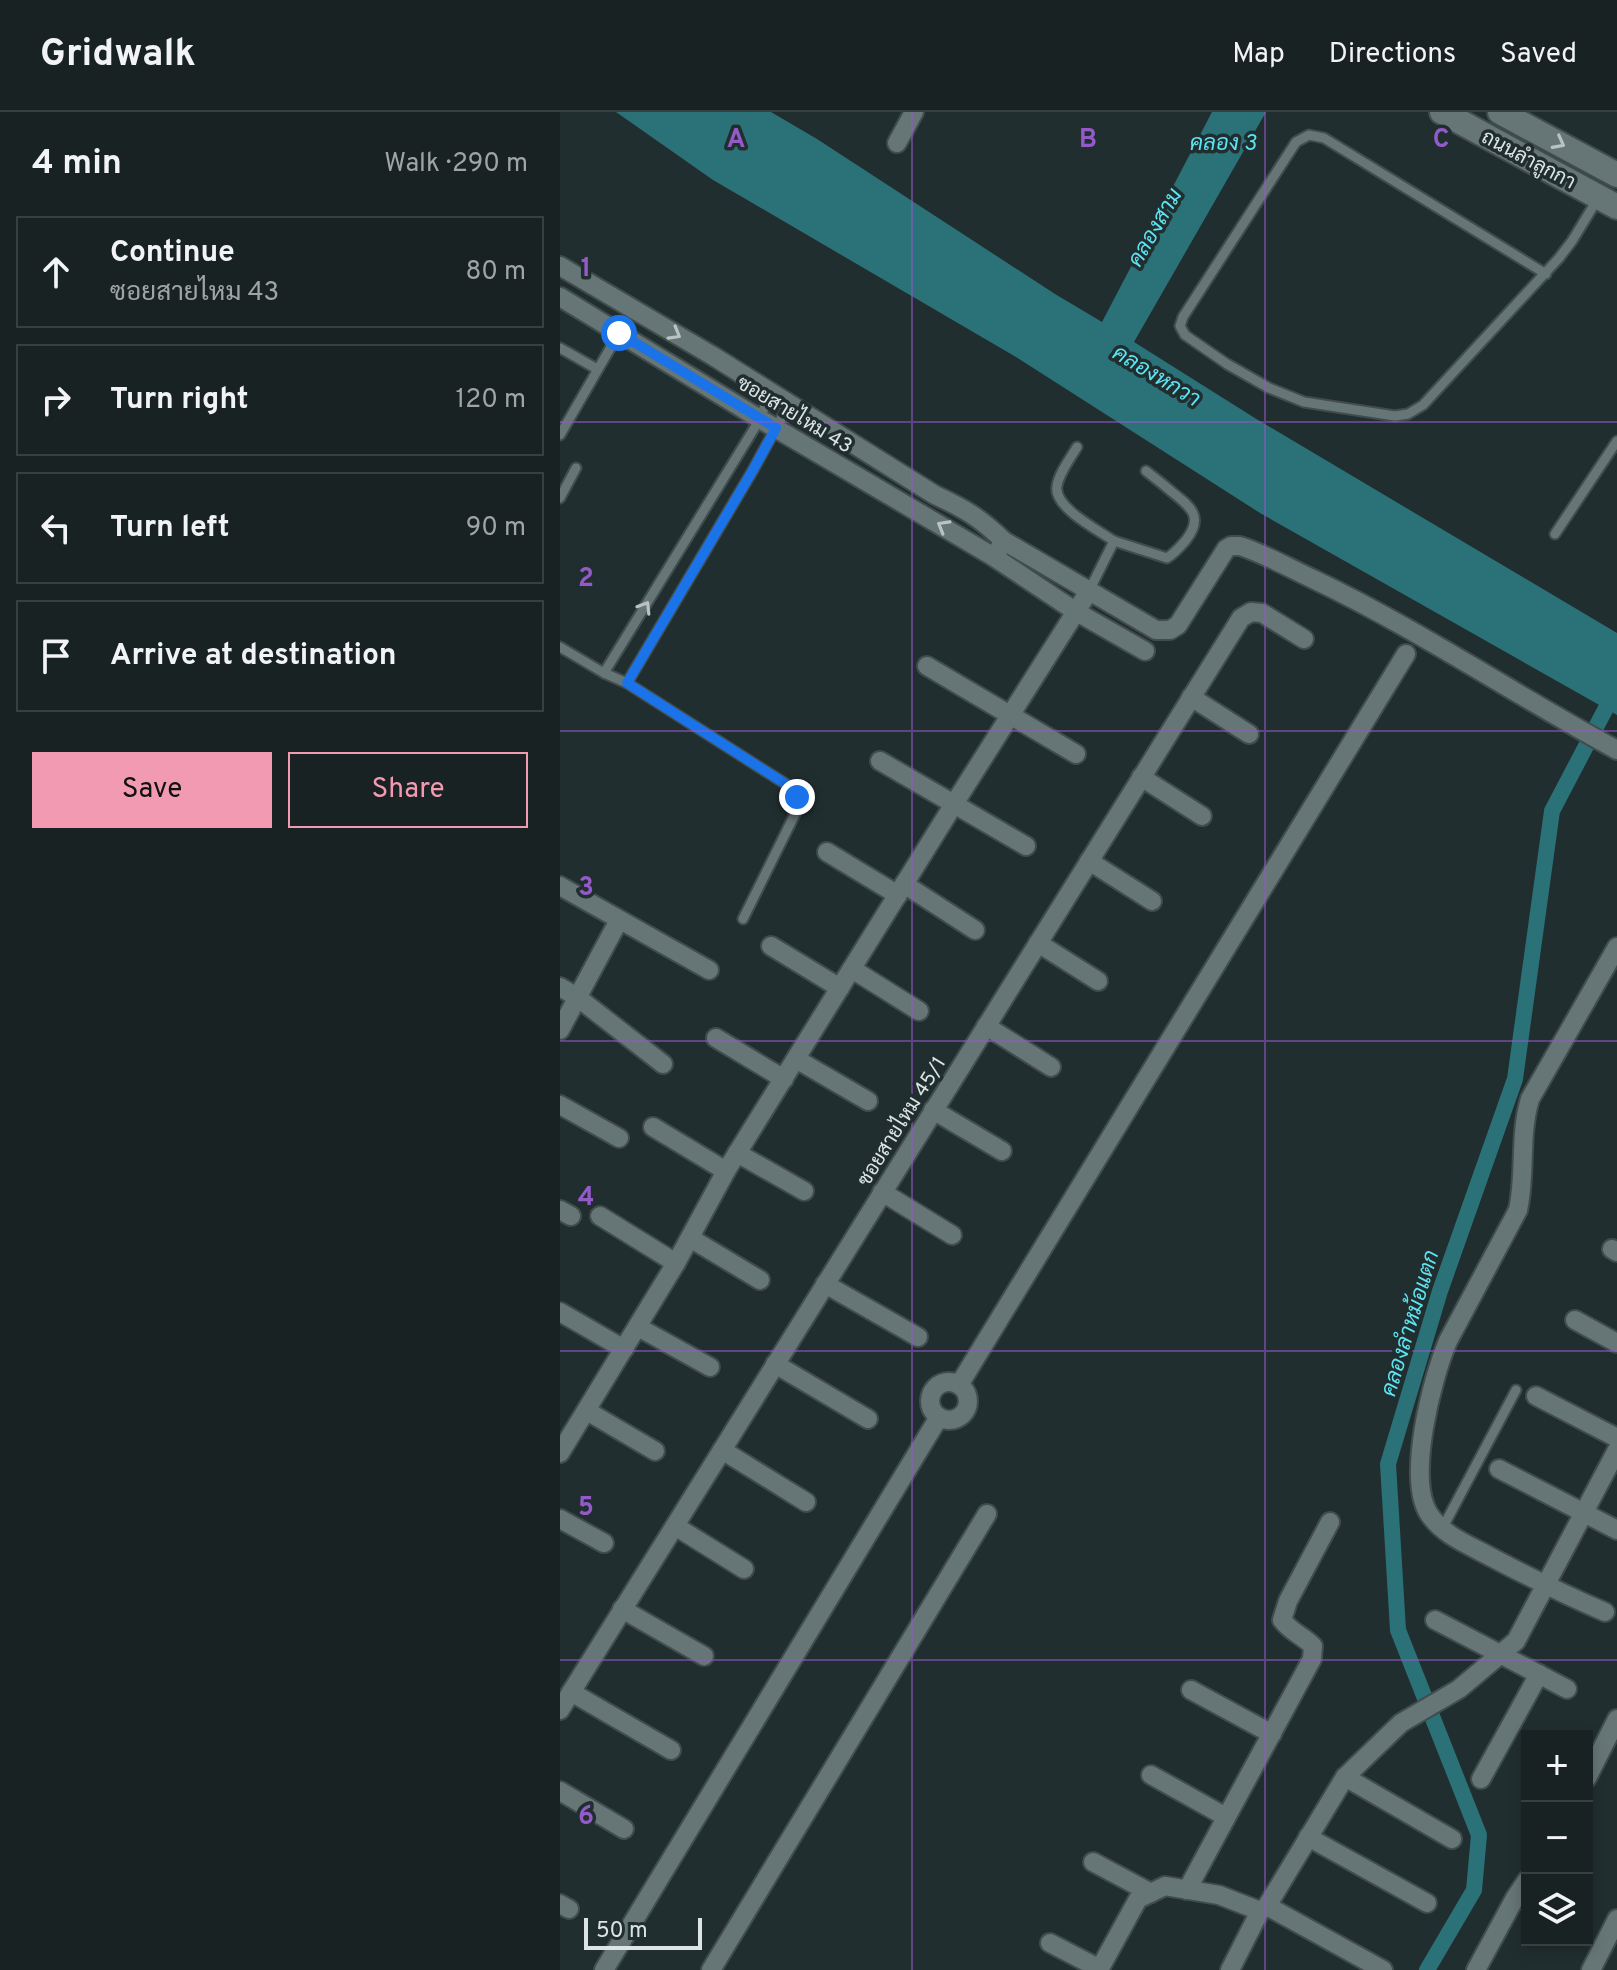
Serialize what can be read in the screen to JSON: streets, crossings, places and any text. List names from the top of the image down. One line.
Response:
{"streets":{"main road":["ถนนลำลูกกา"],"street":["ซอยสายไหม 43","ซอยสายไหม 45/1"]},"water":["คลอง 3","คลองสาม","คลองหกวา","คลองลำหม้อแตก"],"scale_bar":"50 m","page":{"header":"Gridwalk","nav":["Map","Directions","Saved"],"heading":["4 min","Walk · 290 m"],"list":[["Continue","ซอยสายไหม 43","80 m"],["Turn right","120 m"],["Turn left","90 m"],"Arrive at destination"],"buttons":["Save","Share"],"map_buttons":["+","−"],"scale":"50 m"},"grid":{"columns":["A","B","C"],"rows":["1","2","3","4","5","6"]}}
